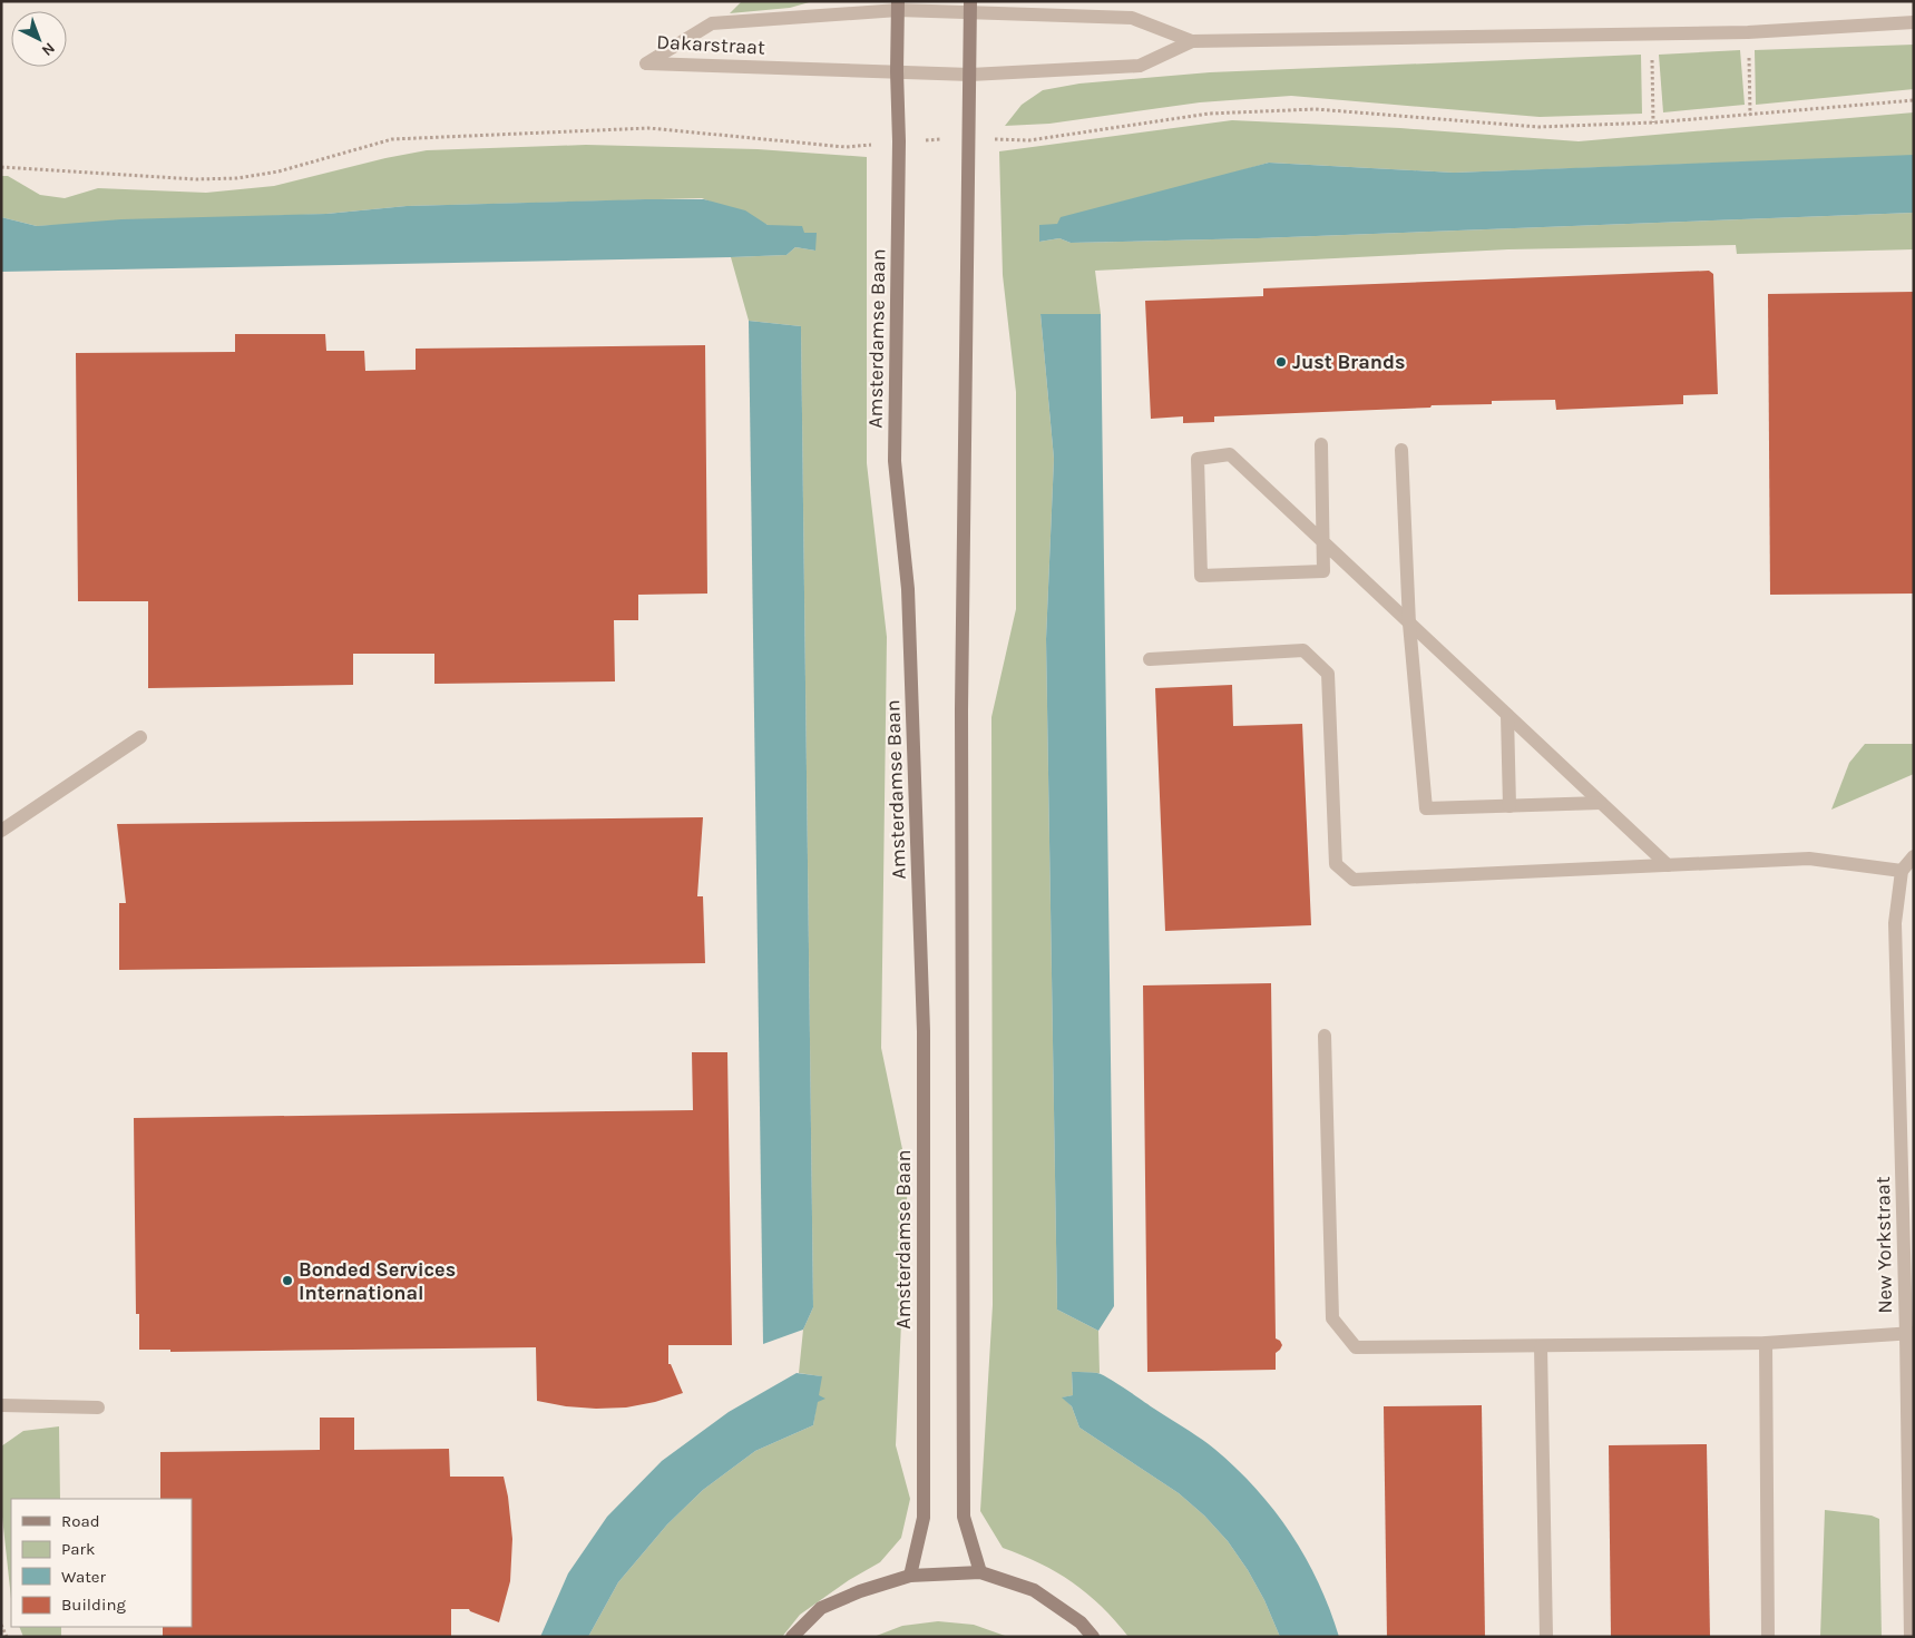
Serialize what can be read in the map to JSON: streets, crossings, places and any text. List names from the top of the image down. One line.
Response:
{"streets":{"main road":["Amsterdamse Baan"],"street":["Dakarstraat","New Yorkstraat"]},"crossings":[["Dakarstraat","Amsterdamse Baan"]],"places":["Just Brands","Bonded Services International"],"legend":["Road","Park","Water","Building"],"north":"bottom right"}
